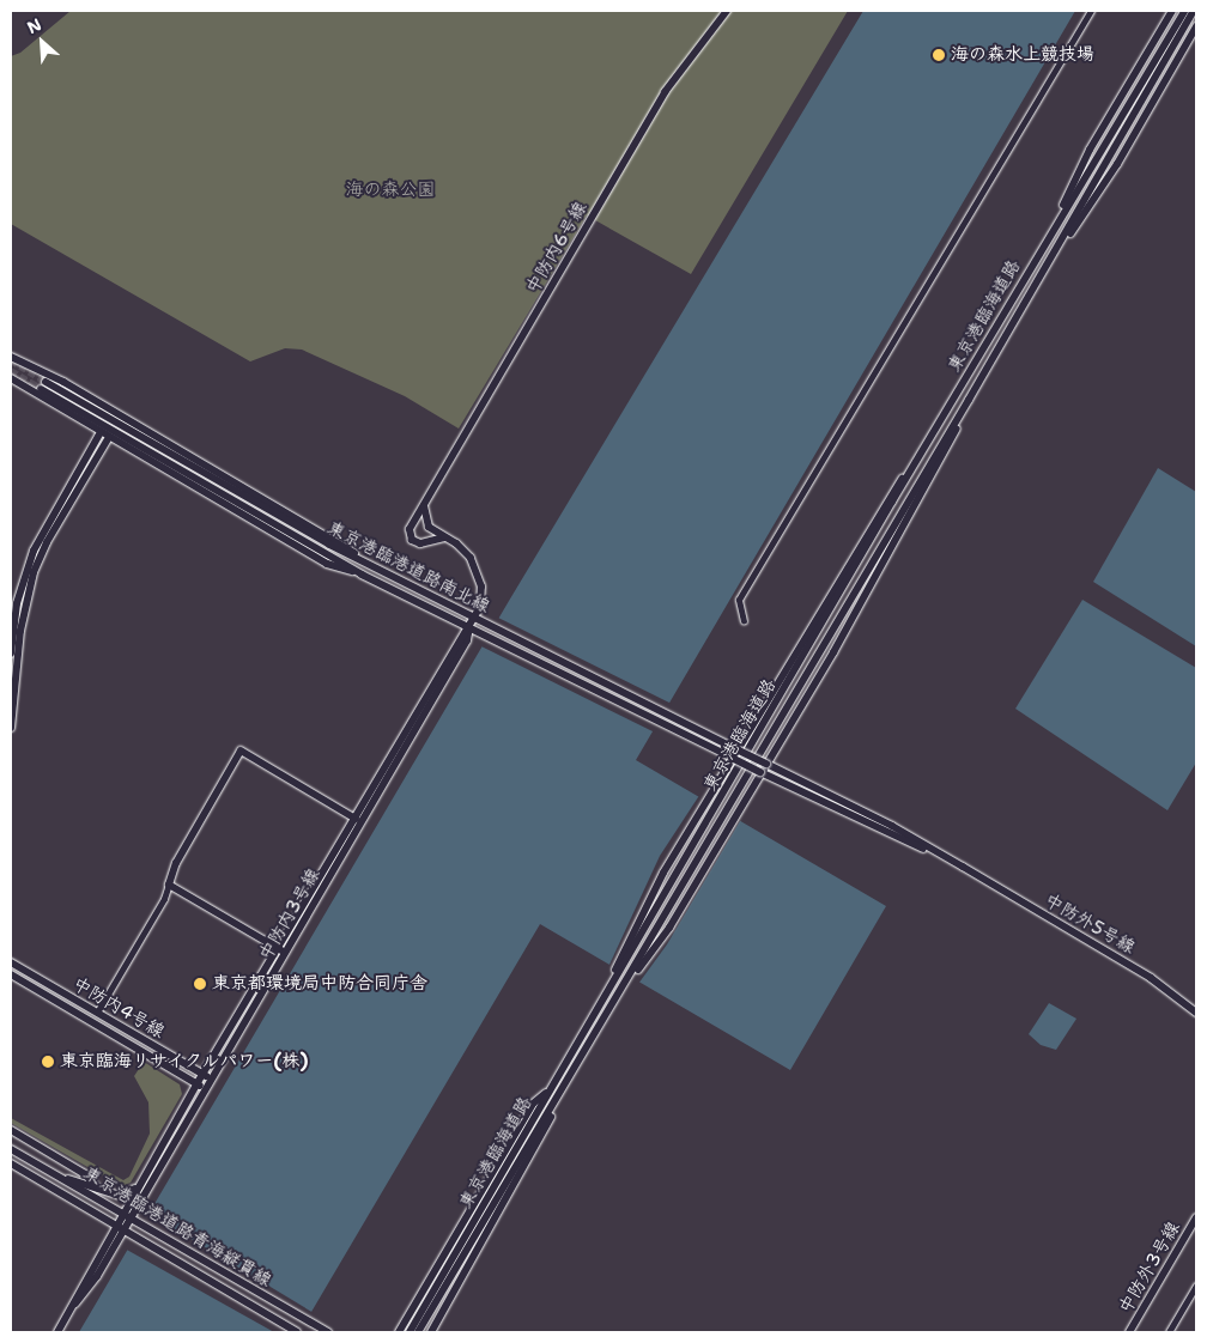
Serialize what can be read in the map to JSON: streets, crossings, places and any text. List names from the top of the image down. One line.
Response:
{"streets":{"street":["中防内6号線","東京港臨海道路","東京港臨港道路南北線","中防内3号線","中防外5号線","中防内4号線","東京港臨港道路青海縦貫線","中防外3号線"]},"crossings":[["東京港臨港道路南北線","中防内3号線"],["東京港臨港道路南北線","中防外5号線"],["中防内3号線","中防内4号線"],["中防内3号線","東京港臨港道路青海縦貫線"]],"parks":["海の森公園"],"places":["海の森水上競技場","東京都環境局中防合同庁舎","東京臨海リサイクルパワー(株)"],"north":"top left"}
